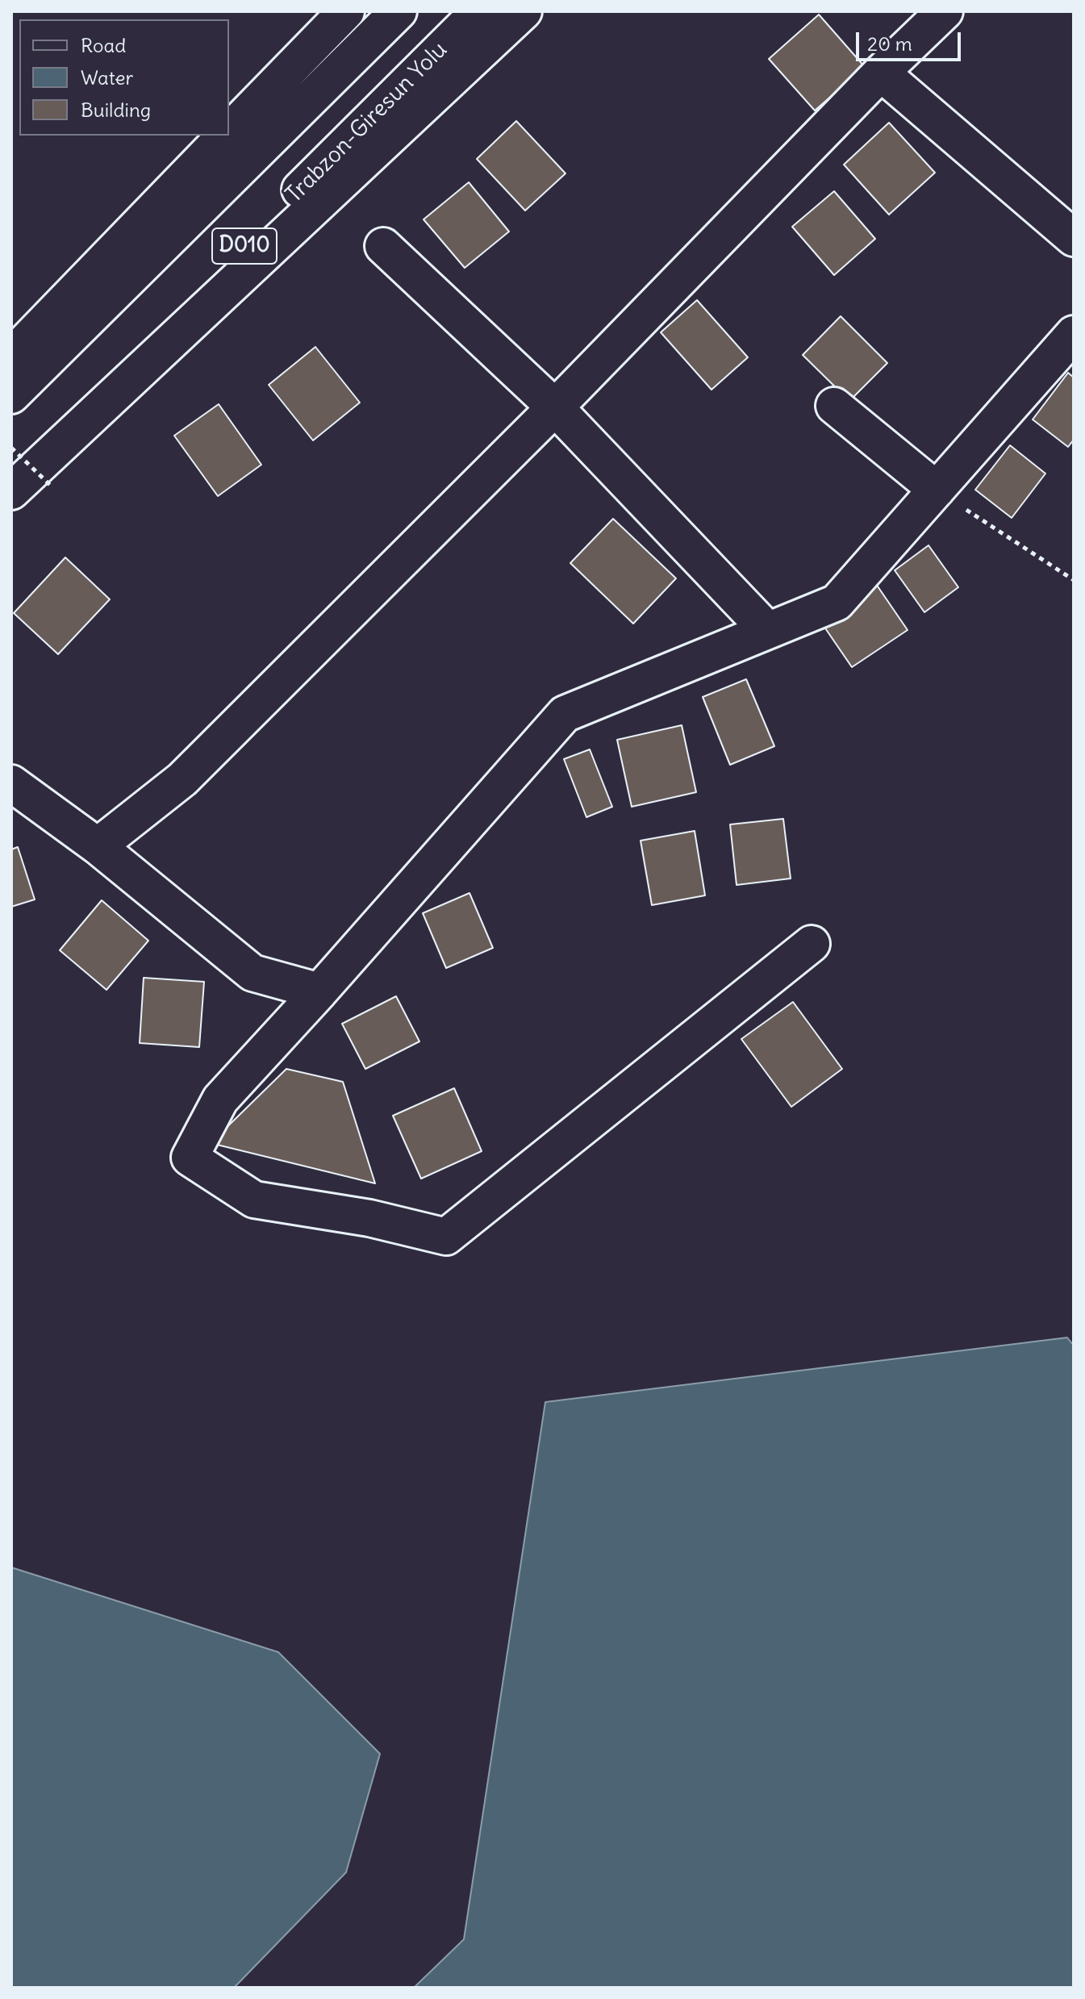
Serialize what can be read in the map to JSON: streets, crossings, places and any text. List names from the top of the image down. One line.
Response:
{"streets":{"main road":["Trabzon-Giresun Yolu","D010"]},"legend":["Road","Water","Building"],"scale_bar":"20 m"}
